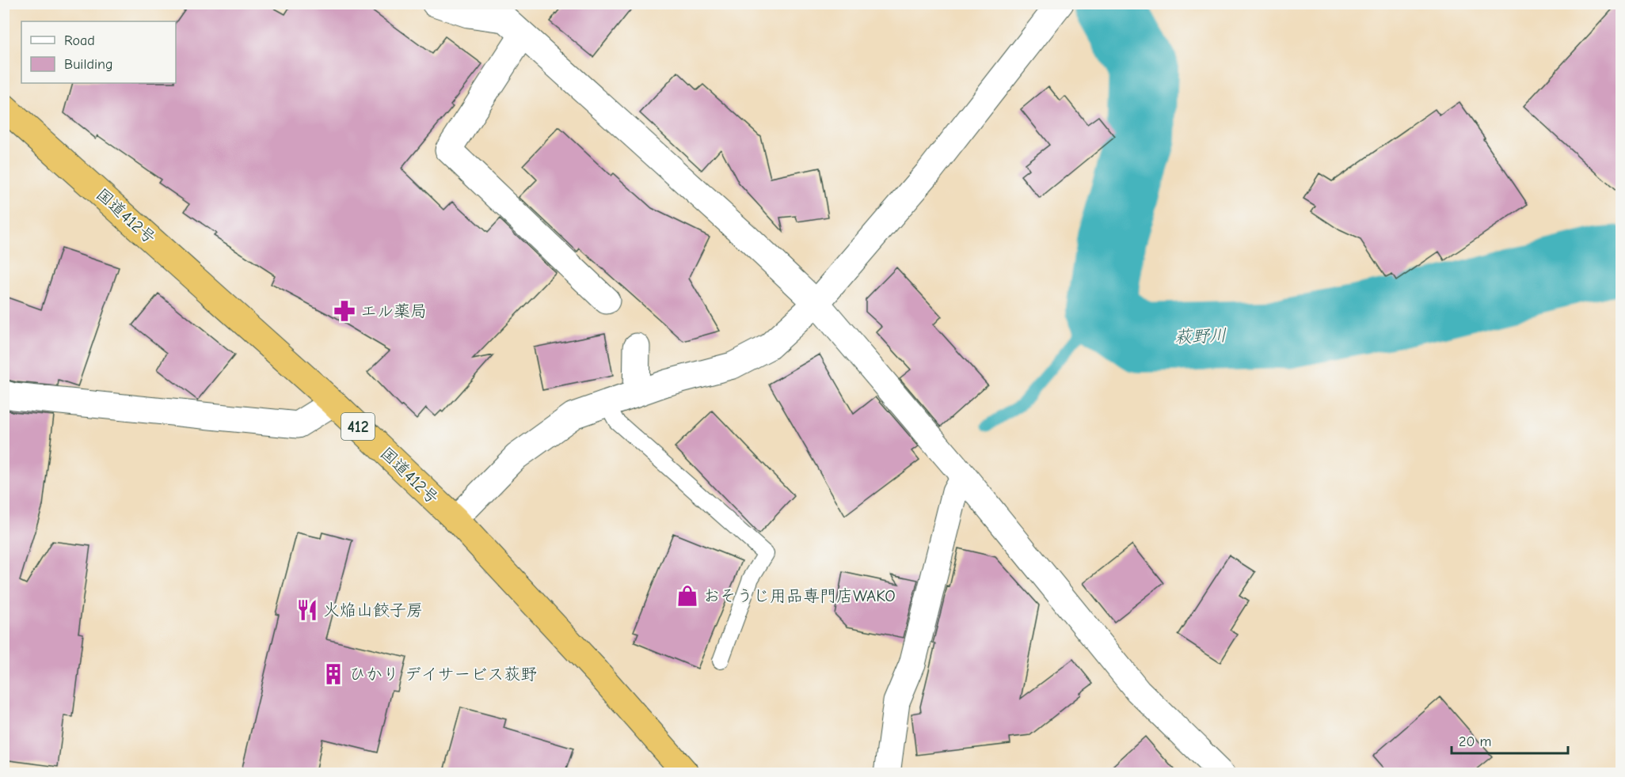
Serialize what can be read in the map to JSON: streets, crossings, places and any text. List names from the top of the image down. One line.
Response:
{"streets":{"highway":["国道412号","412"]},"water":["萩野川"],"places":{"pharmacy":["エル薬局"],"shop":["おそうじ用品専門店WAKO"],"restaurant":["火焔山餃子房"],"building":["ひかり デイサービス荻野"]},"legend":["Road","Building"],"scale_bar":"20 m"}
